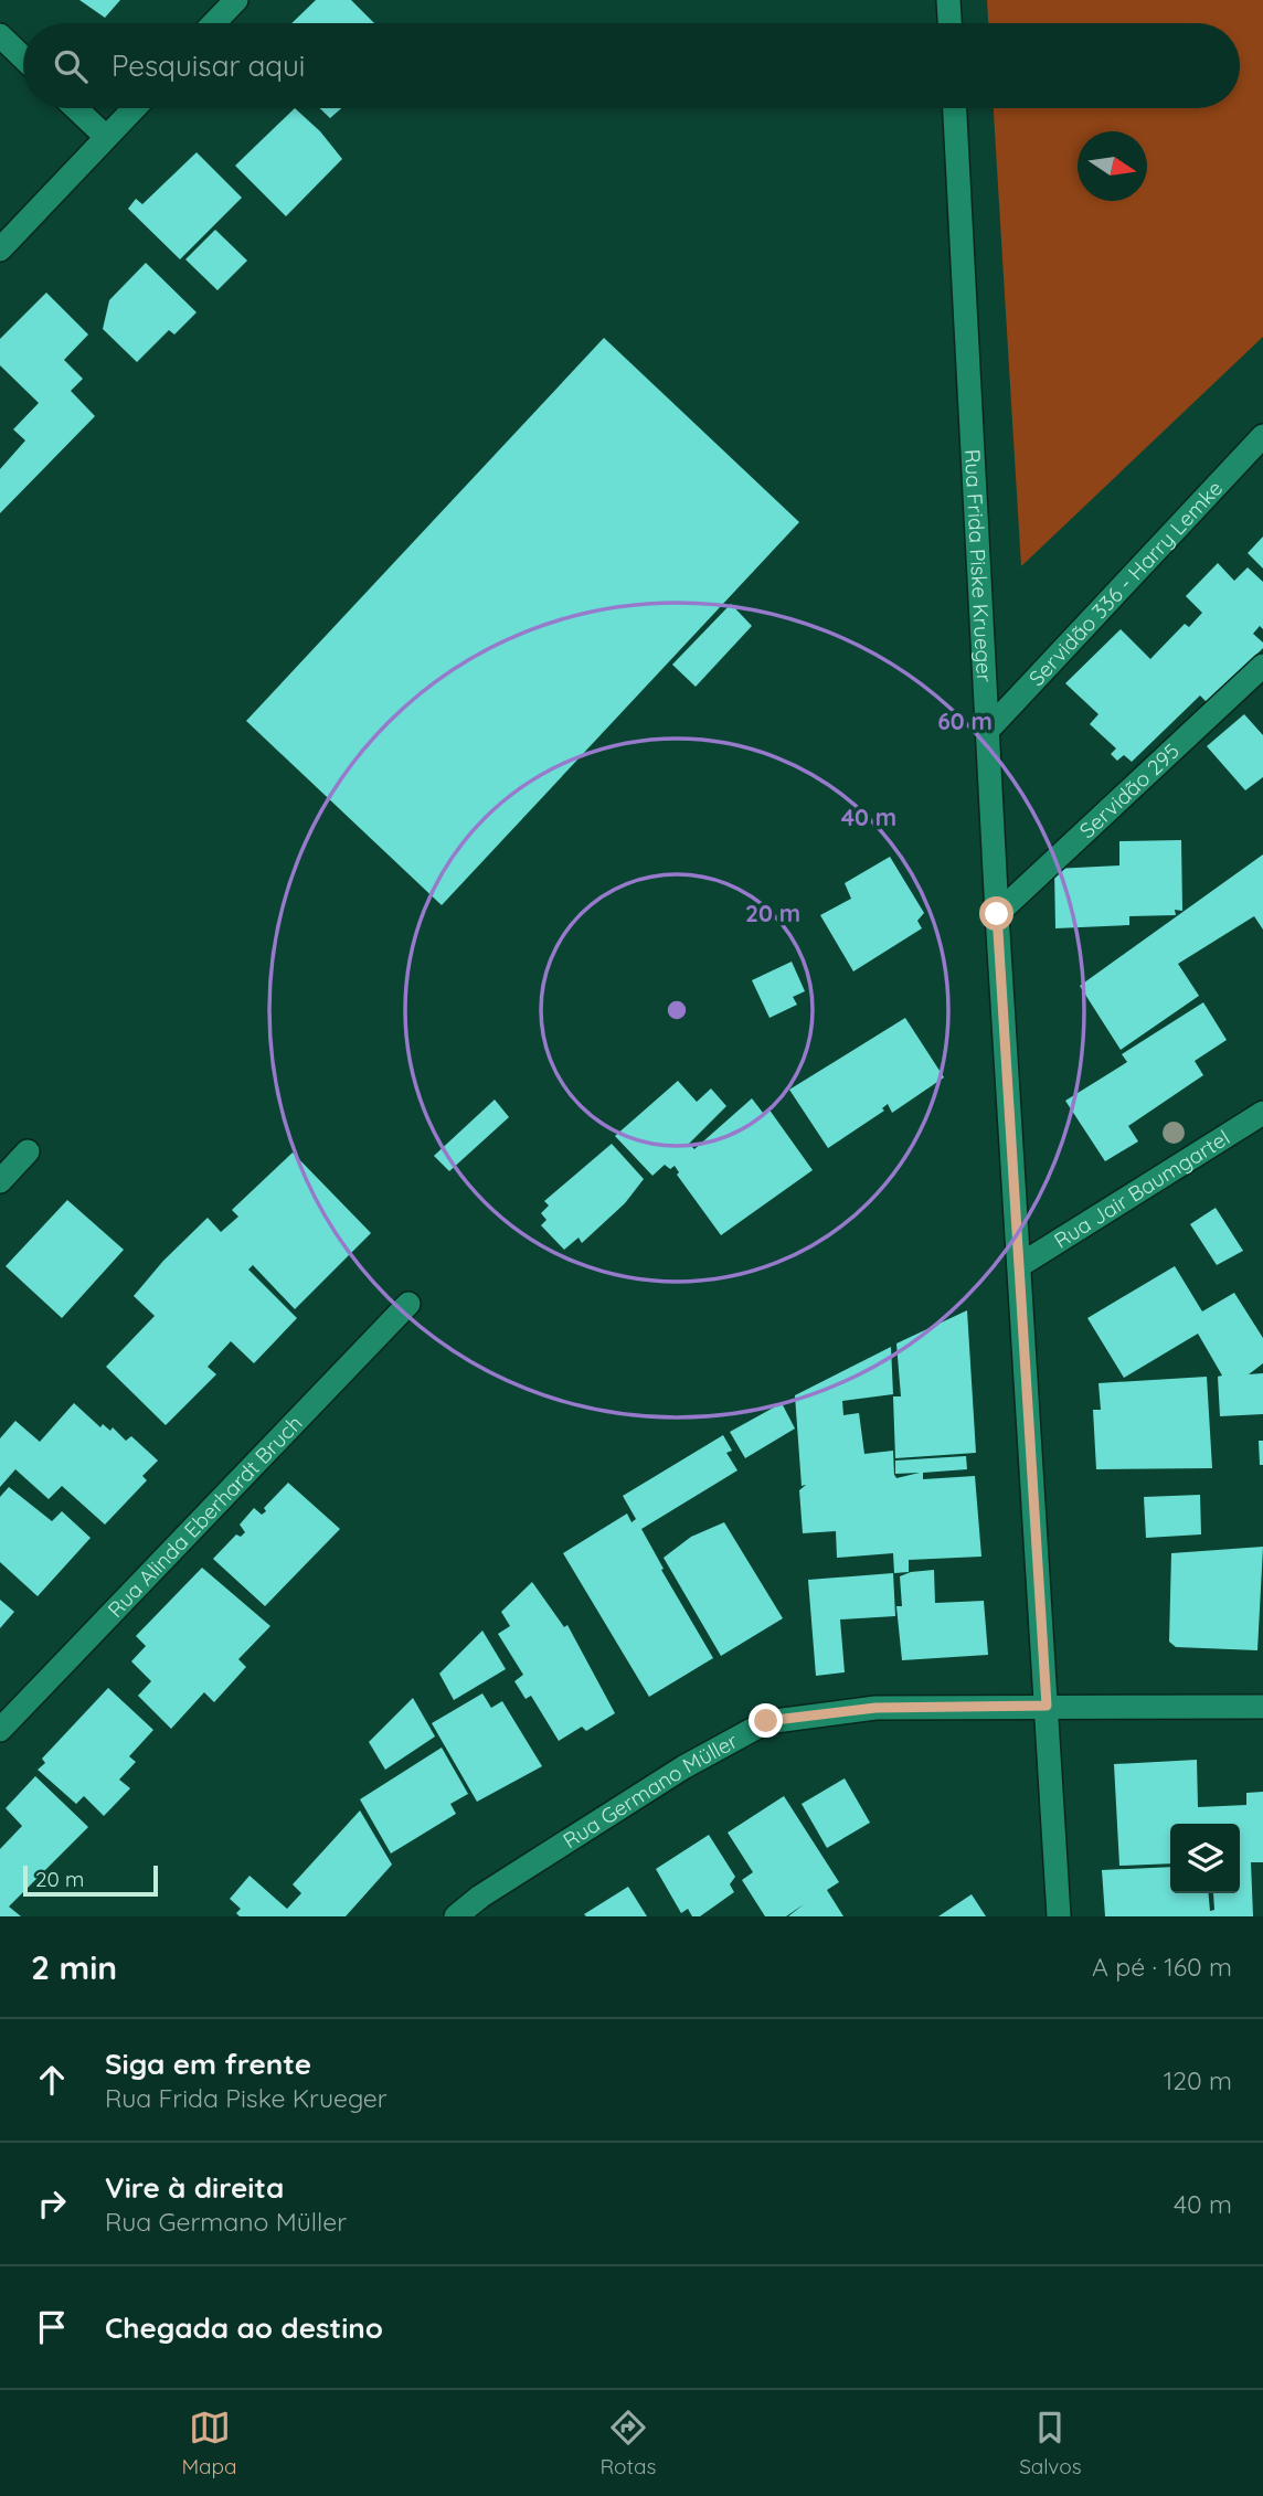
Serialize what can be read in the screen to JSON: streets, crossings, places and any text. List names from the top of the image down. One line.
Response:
{"streets":{"street":["Rua Frida Piske Krueger","Servidão 336 - Harry Lemke","Servidão 295","Rua Jair Baumgartel","Rua Alinda Eberhardt Bruch","Rua Germano Müller"]},"crossings":[["Rua Frida Piske Krueger","Servidão 336 - Harry Lemke"],["Rua Frida Piske Krueger","Servidão 295"],["Rua Frida Piske Krueger","Rua Jair Baumgartel"],["Rua Frida Piske Krueger","Rua Germano Müller"]],"scale_bar":"20 m","north":"right","page":{"search":"Pesquisar aqui","scale":"20 m","heading":["2 min","A pé · 160 m"],"list":[["Siga em frente","Rua Frida Piske Krueger","120 m"],["Vire à direita","Rua Germano Müller","40 m"],"Chegada ao destino"],"nav":["Mapa","Rotas","Salvos"]},"rings":["60 m","40 m","20 m"]}
